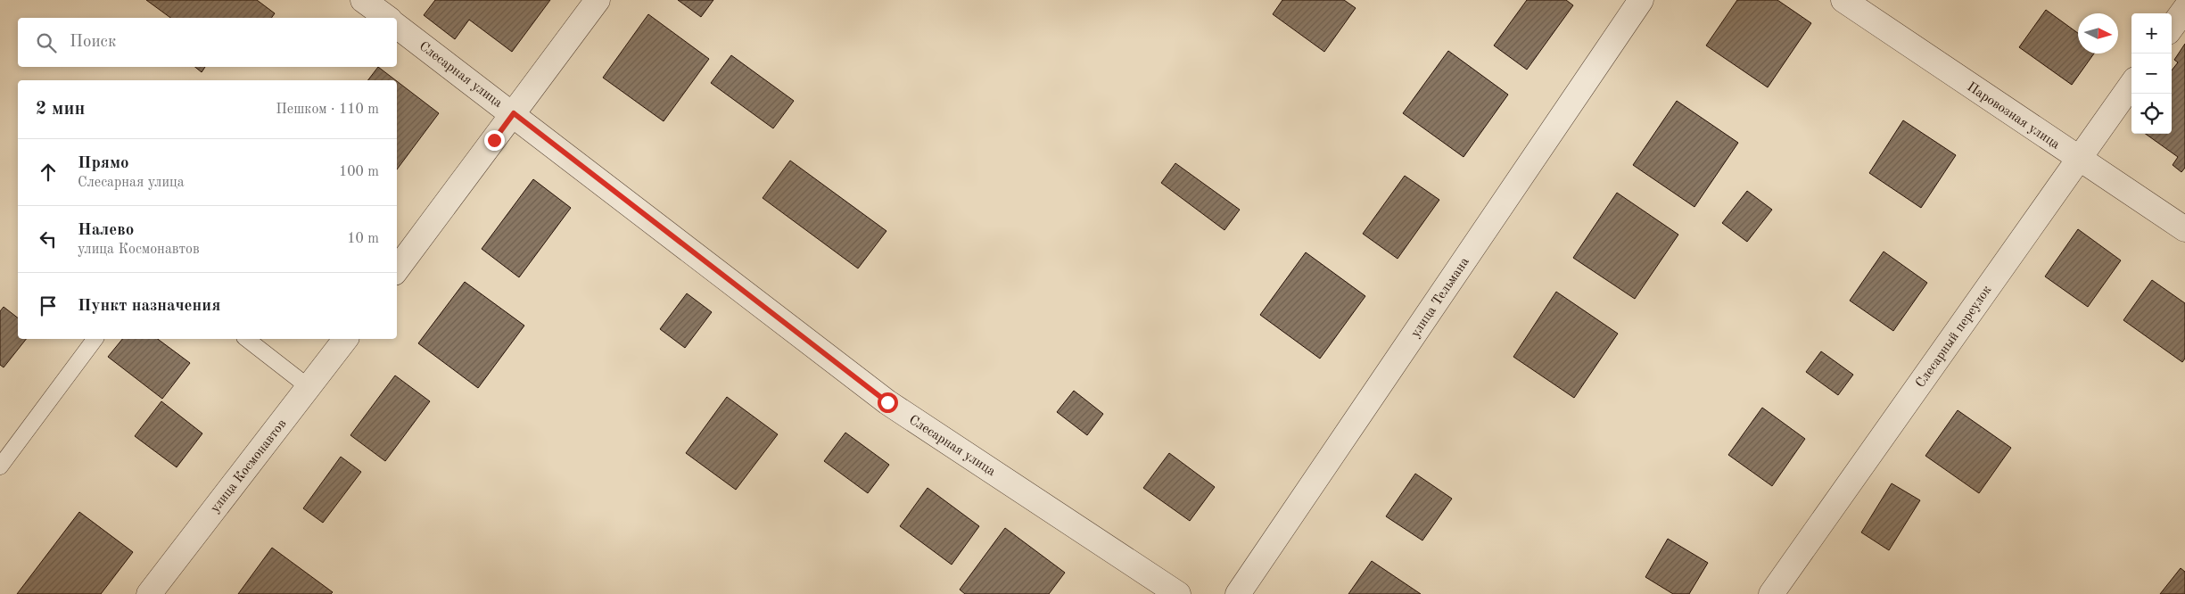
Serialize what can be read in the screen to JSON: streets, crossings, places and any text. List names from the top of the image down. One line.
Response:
{"streets":{"street":["Слесарная улица","Паровозная улица","улица Тельмана","Слесарный переулок","улица Космонавтов"]},"crossings":[["Паровозная улица","Слесарный переулок"]],"north":"right","page":{"map_buttons":["+","−"],"search":"Поиск","heading":["2 мин","Пешком · 110 m"],"list":[["Прямо","Слесарная улица","100 m"],["Налево","улица Космонавтов","10 m"],"Пункт назначения"]}}
